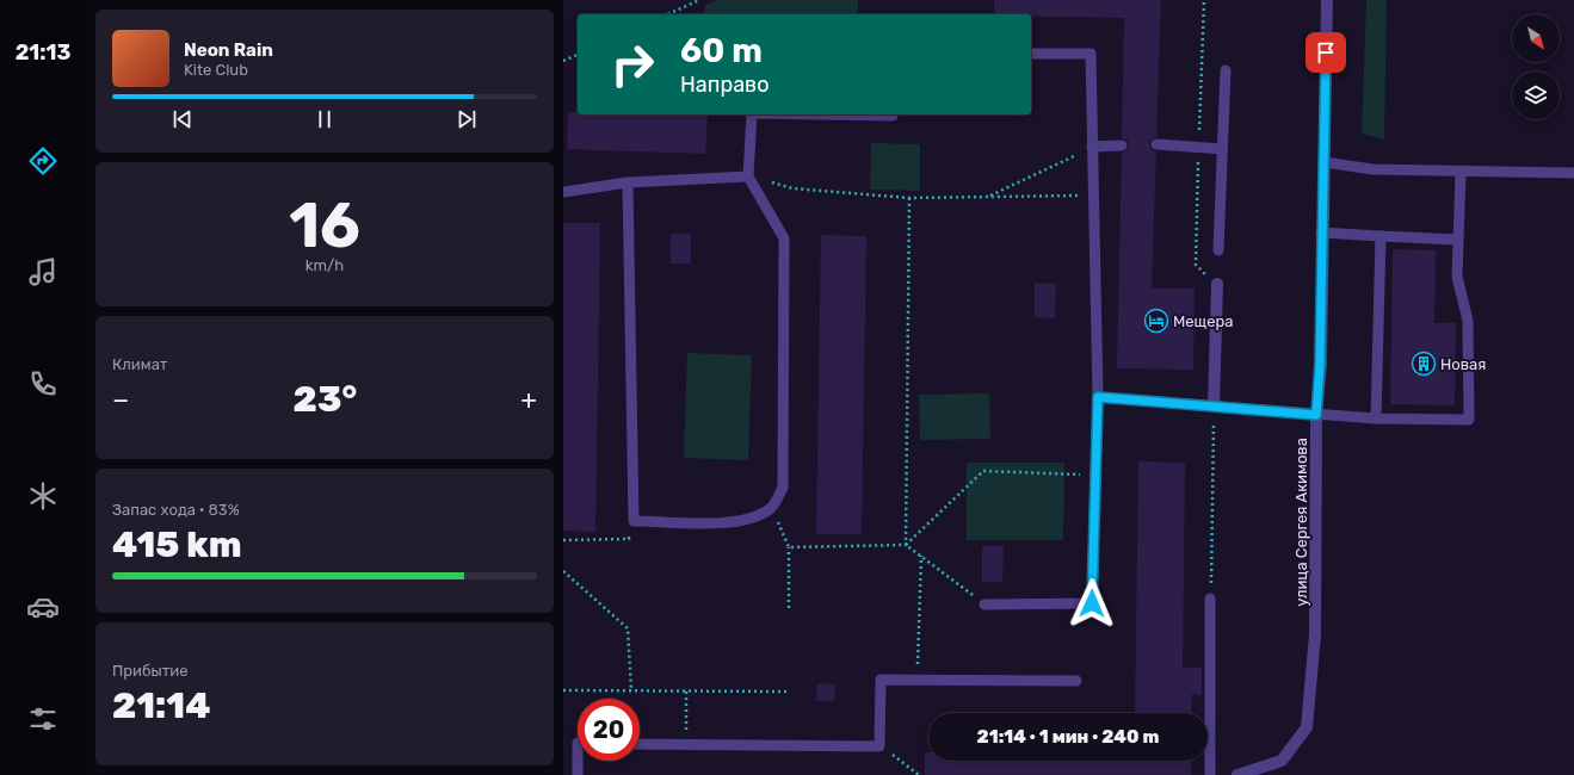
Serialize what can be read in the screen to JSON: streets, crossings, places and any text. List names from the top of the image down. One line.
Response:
{"streets":{"street":["улица Сергея Акимова"]},"places":{"hotel":["Мещера"],"building":["Новая"]},"north":"bottom right","page":{"tabs":"21:13","turn":["60 m","Направо"],"song":["Neon Rain","Kite Club"],"tile":[["16","km/h"],"Климат",["Запас хода · 83%","415 km"],["Прибытие","21:14"]],"heat":["−","23°","+"],"limit":"20","trip":"21:14 · 1 мин · 240 m"}}
